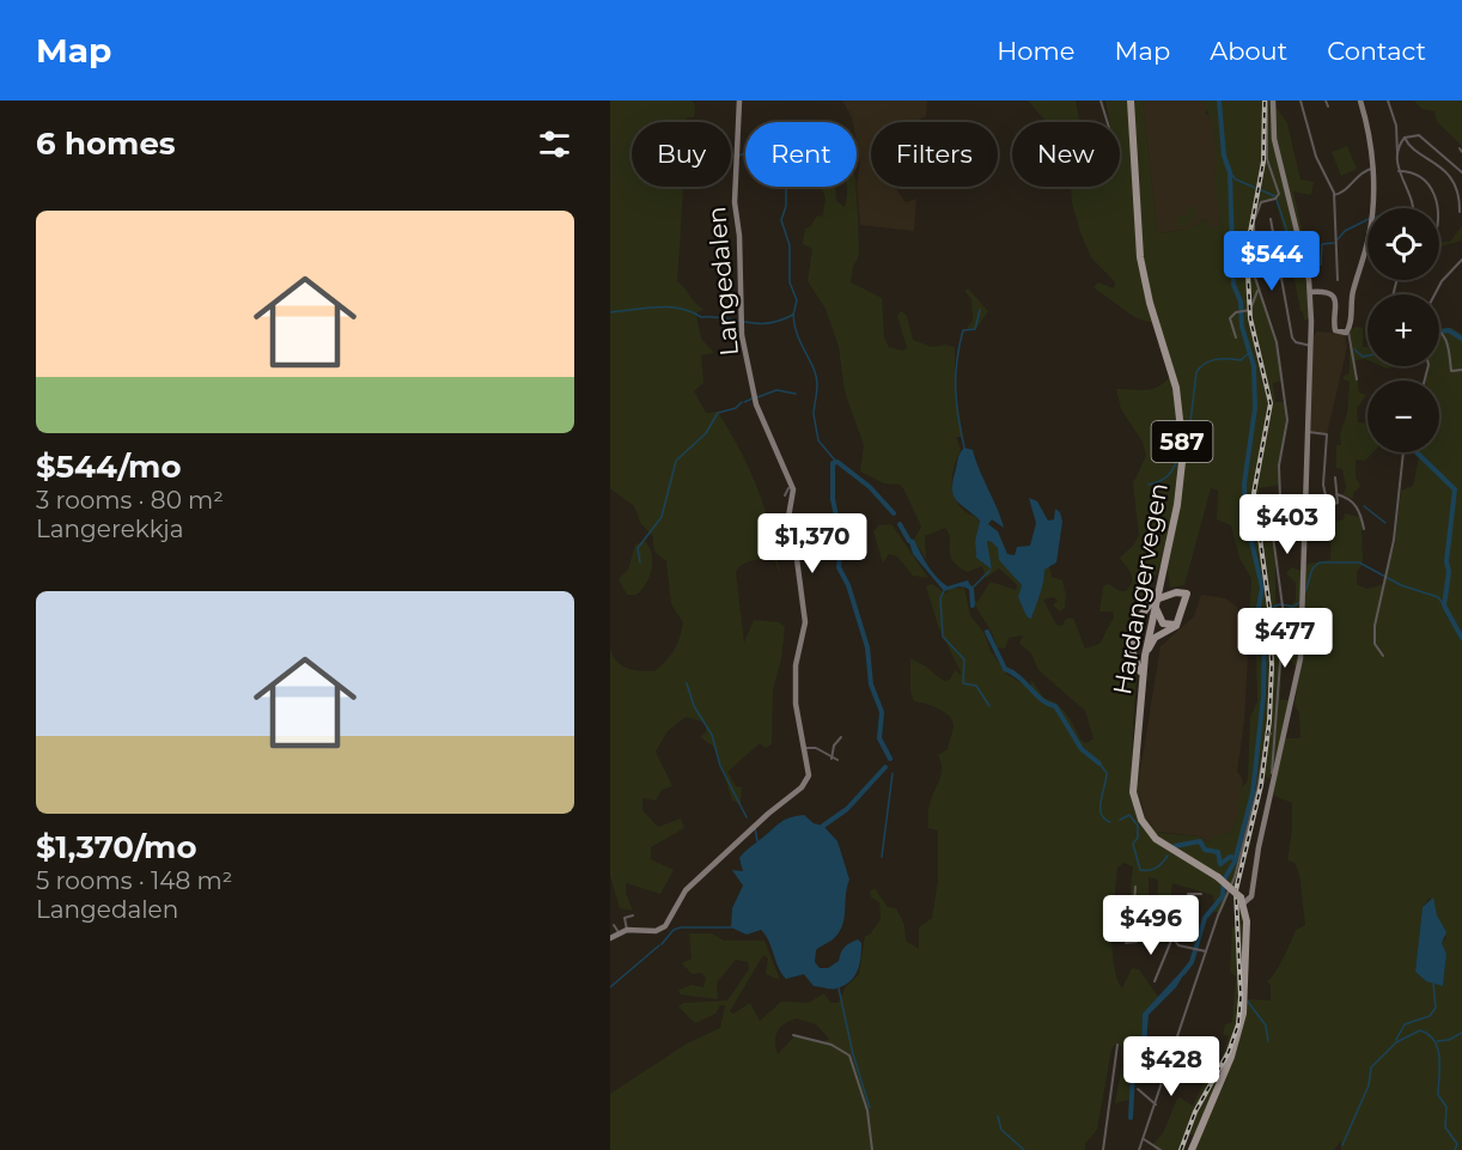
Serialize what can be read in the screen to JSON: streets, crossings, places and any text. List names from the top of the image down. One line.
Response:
{"streets":{"main road":["Langedalen","587","Hardangervegen"]},"crossings":[["587","Hardangervegen"]],"page":{"header":"Map","nav":["Home","Map","About","Contact"],"heading":"6 homes","chip":["Buy","Rent","Filters","New"],"list":[{"name":"$544/mo","note":"3 rooms · 80 m² · Langerekkja"},{"name":"$1,370/mo","note":"5 rooms · 148 m² · Langedalen"}],"map_buttons":["+","−"],"price":["$544","$403","$1,370","$477","$496","$428"]}}
